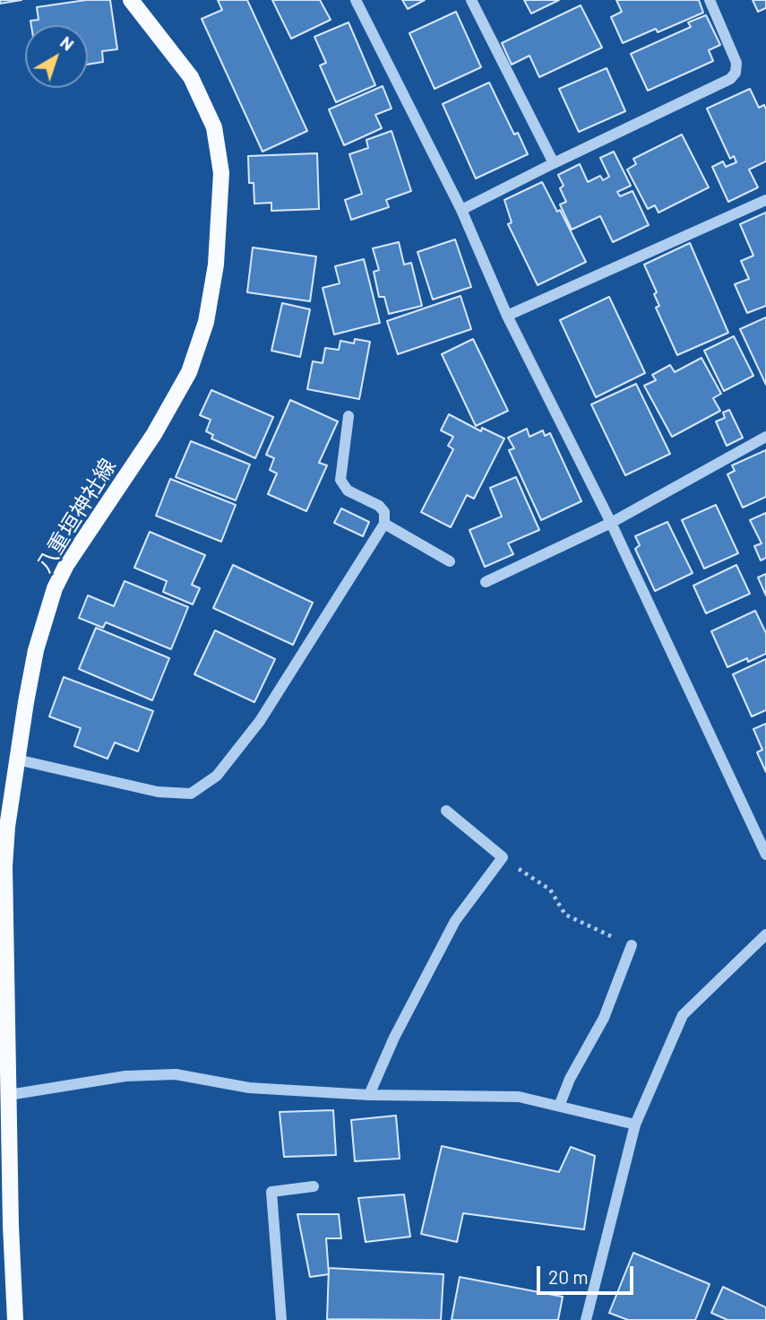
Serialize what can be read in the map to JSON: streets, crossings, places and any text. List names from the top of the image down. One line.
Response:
{"streets":{"main road":["八重垣神社線"]},"scale_bar":"20 m","north":"top right"}
